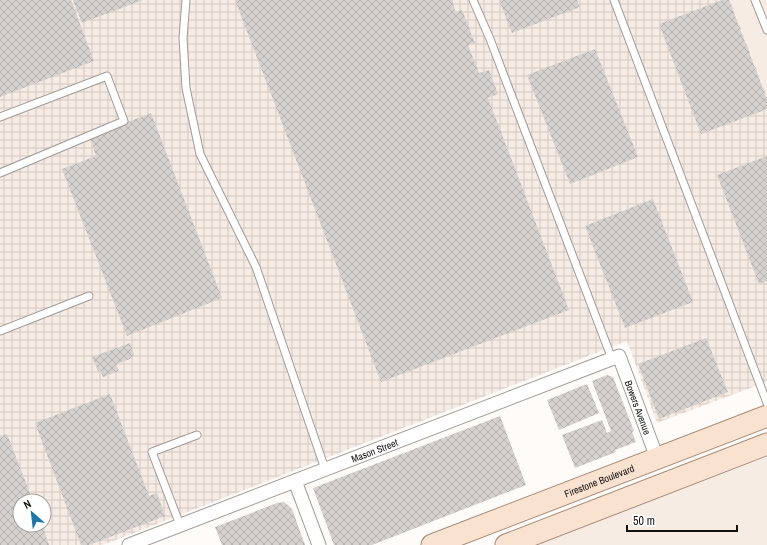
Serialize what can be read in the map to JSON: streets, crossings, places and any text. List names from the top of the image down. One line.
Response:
{"streets":{"main road":["Firestone Boulevard"],"street":["Bowers Avenue","Mason Street"]},"crossings":[["Bowers Avenue","Mason Street"],["Bowers Avenue","Firestone Boulevard"]],"scale_bar":"50 m","north":"top left"}
